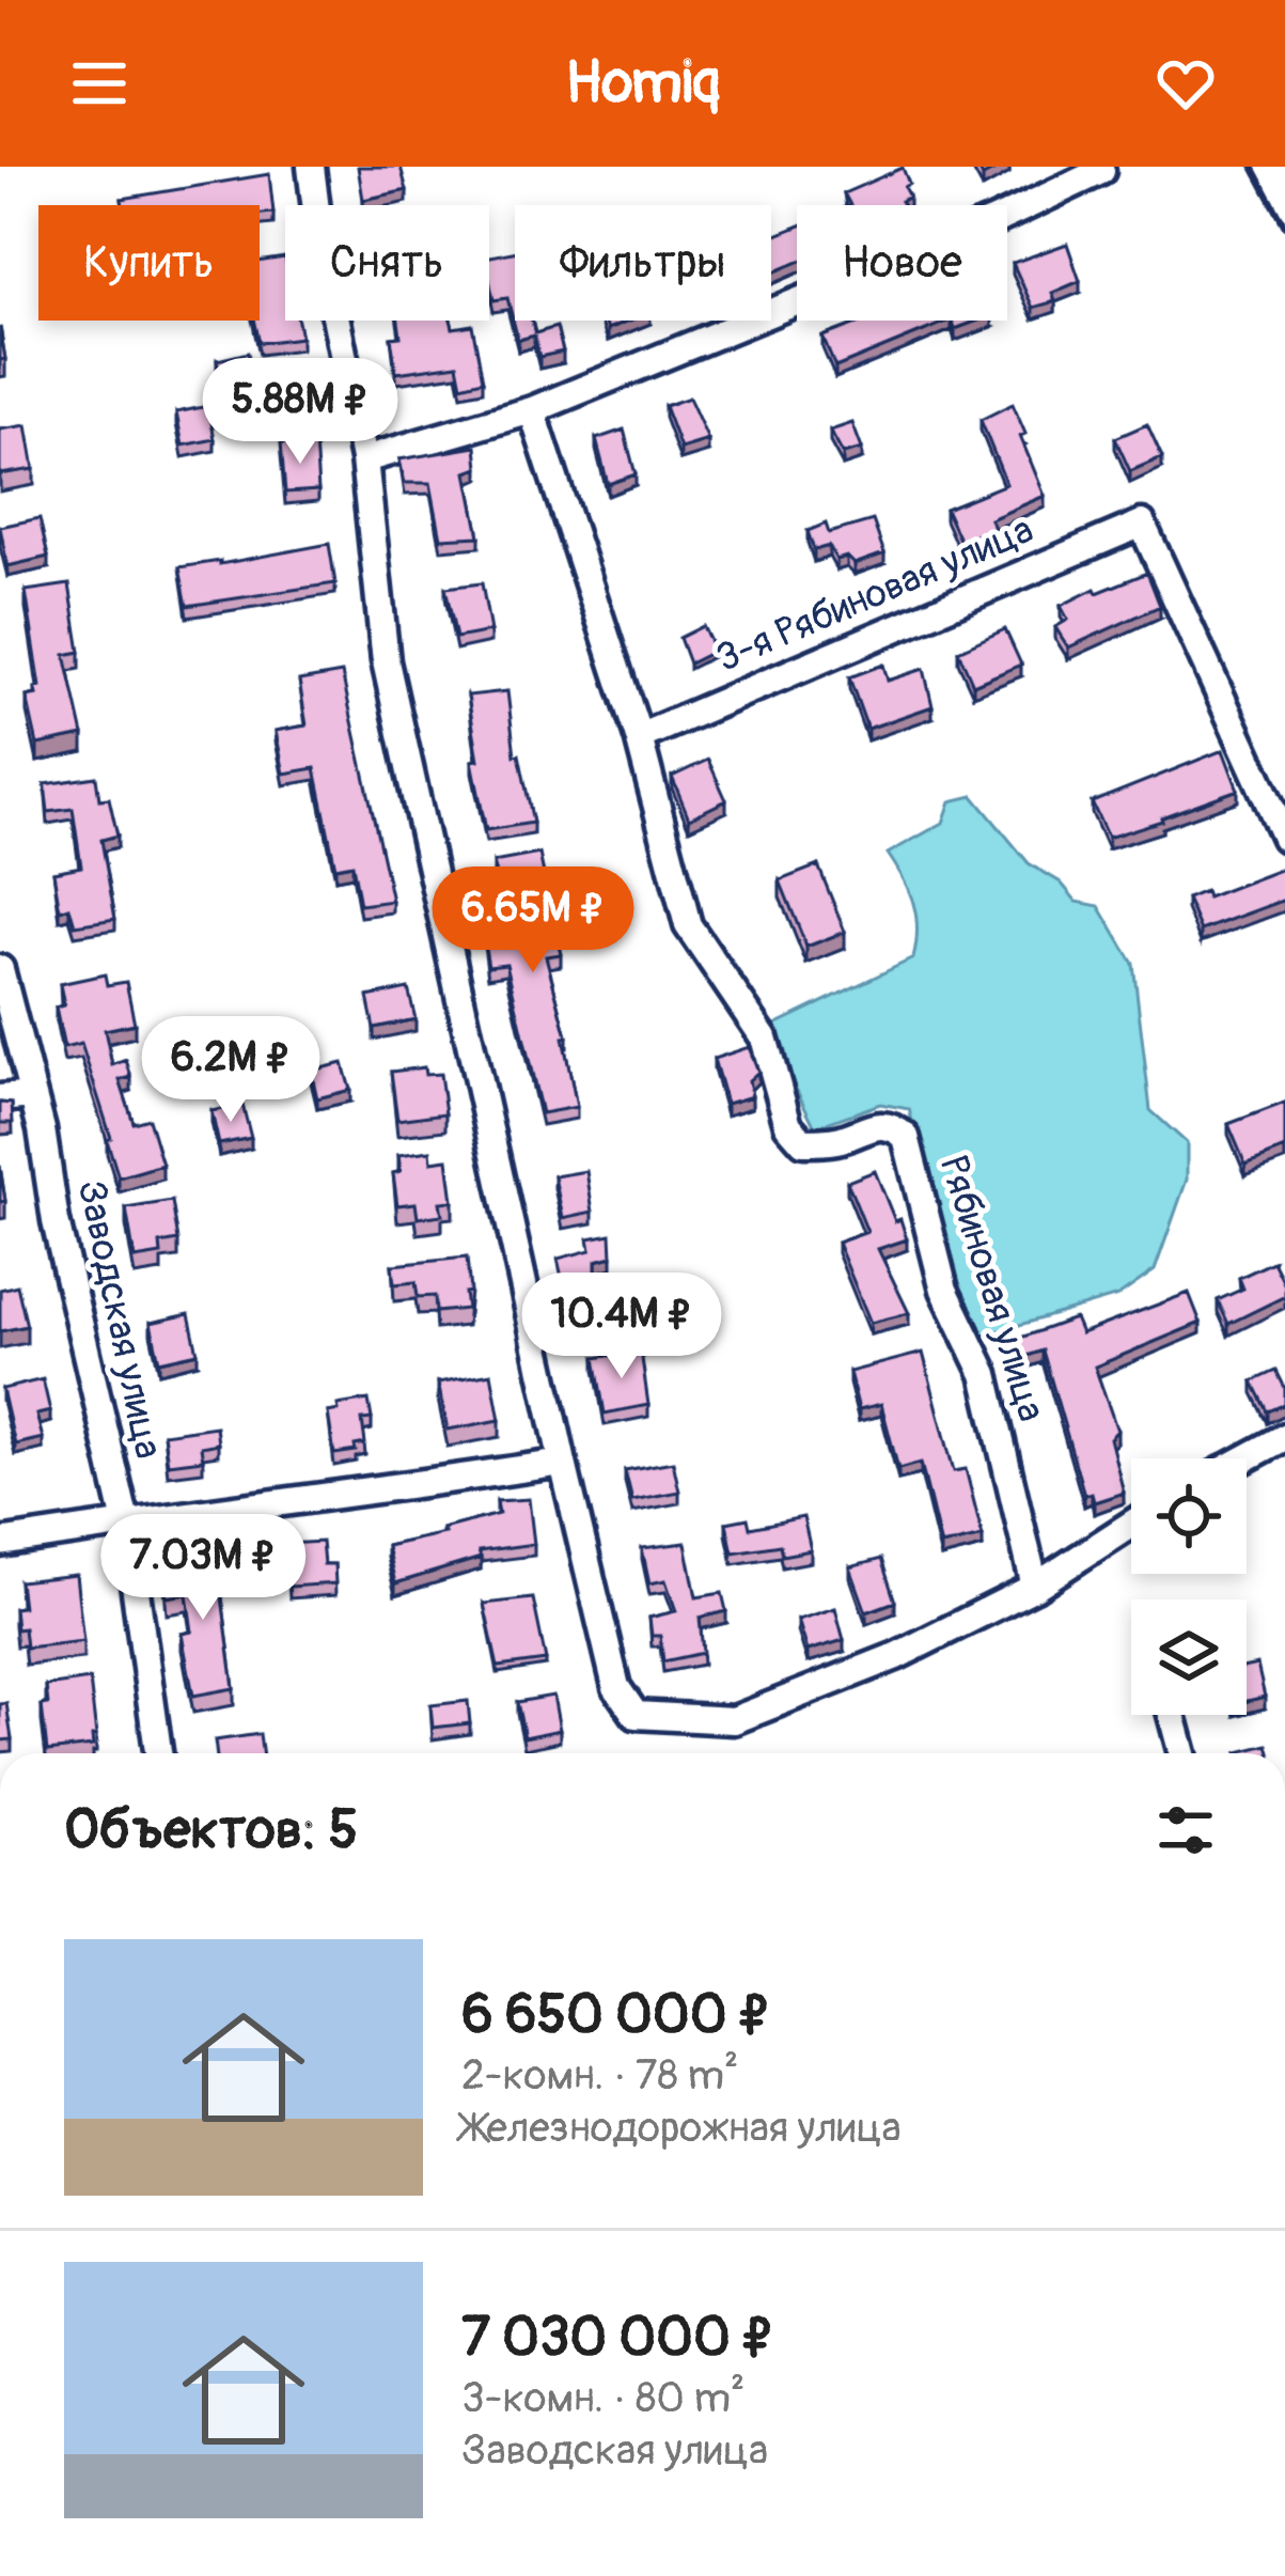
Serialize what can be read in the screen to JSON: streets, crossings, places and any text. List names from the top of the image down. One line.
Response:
{"streets":{"street":["3-я Рябиновая улица","Рябиновая улица","Заводская улица"]},"crossings":[["3-я Рябиновая улица","Рябиновая улица"]],"page":{"header":"Homiq","chip":["Купить","Снять","Фильтры","Новое"],"price":["5.88M ₽","6.65M ₽","6.2M ₽","10.4M ₽","7.03M ₽"],"heading":"Объектов: 5","list":[{"name":"6 650 000 ₽","note":"2-комн. · 78 m² · Железнодорожная улица"},{"name":"7 030 000 ₽","note":"3-комн. · 80 m² · Заводская улица"}]}}
